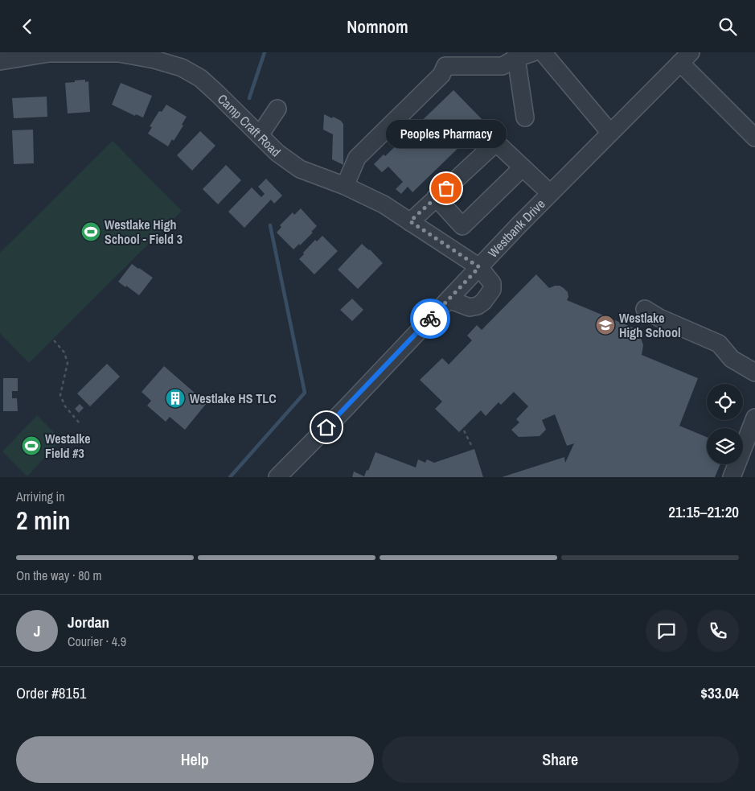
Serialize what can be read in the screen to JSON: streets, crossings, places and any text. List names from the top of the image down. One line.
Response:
{"streets":{"street":["Camp Craft Road","Westbank Drive"]},"crossings":[["Camp Craft Road","Westbank Drive"]],"places":{"other":["Peoples Pharmacy"],"sports":["Westlake High School - Field 3","Westalke Field #3"],"school or university":["Westlake High School"],"building":["Westlake HS TLC"]},"page":{"header":"Nomnom","bubble":"Peoples Pharmacy","heading":["2 min","Arriving in","21:15–21:20"],"panel":["Jordan","Courier · 4.9","Order #8151","$33.04"],"bar":"On the way · 80 m","round":"J","buttons":["Help","Share"]}}
